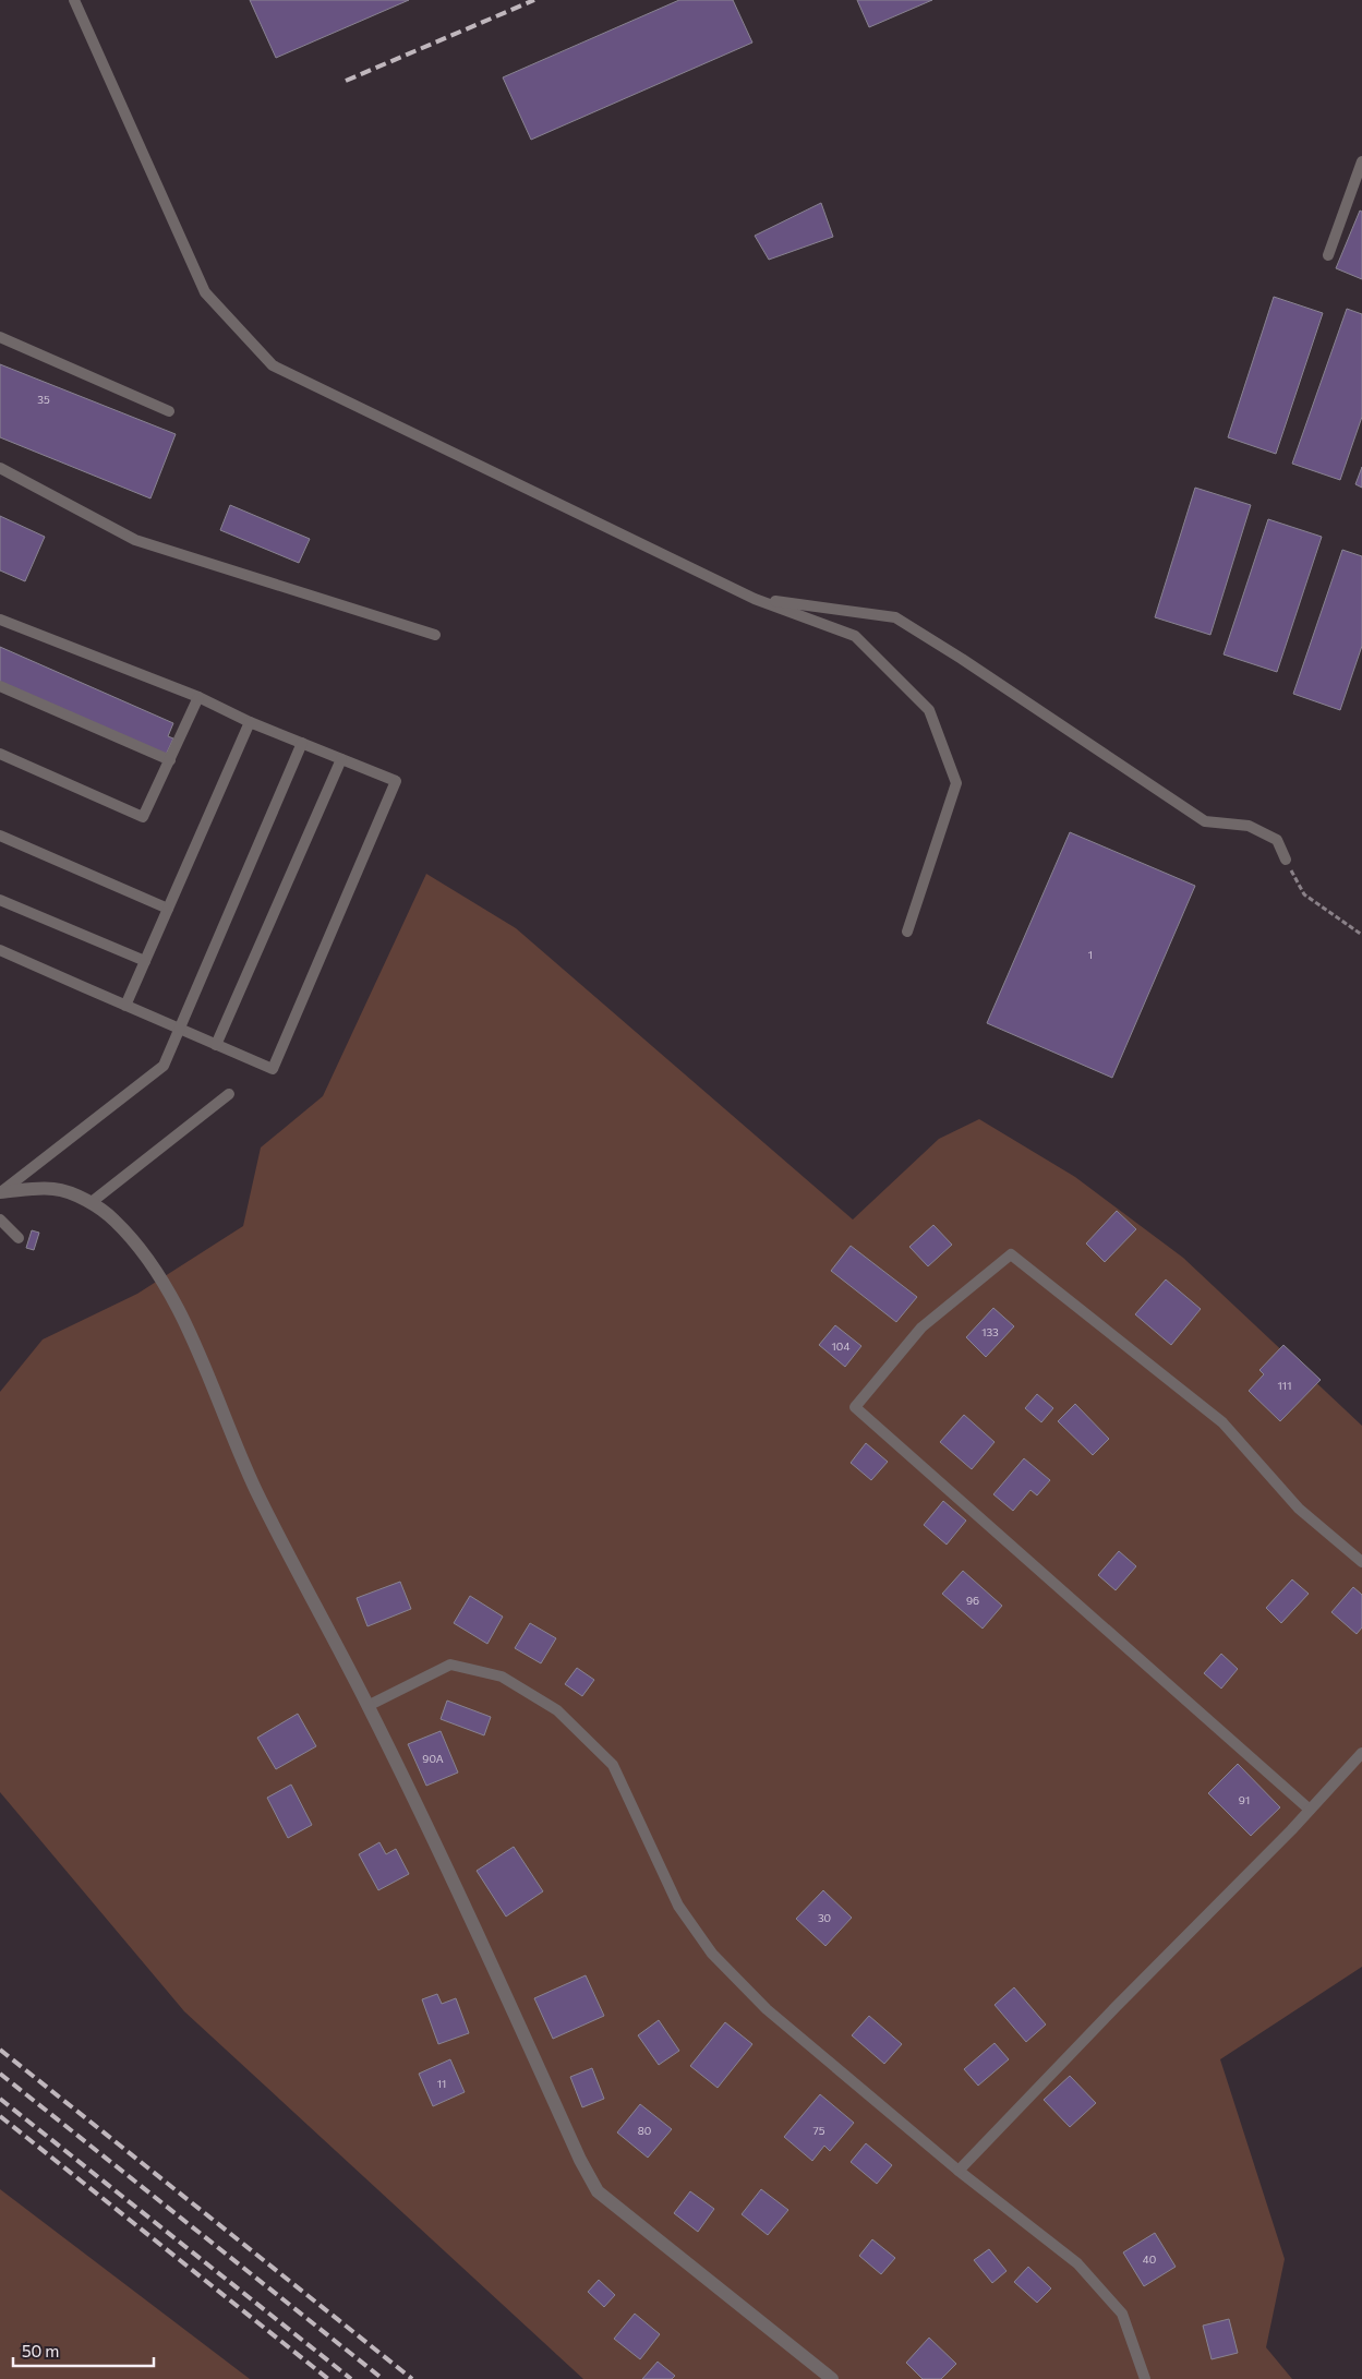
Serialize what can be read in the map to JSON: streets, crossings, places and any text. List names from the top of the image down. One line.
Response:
{"house_numbers":["35","1","133","104","111","96","90А","91","30","11","80","75","40"],"scale_bar":"50 m"}
